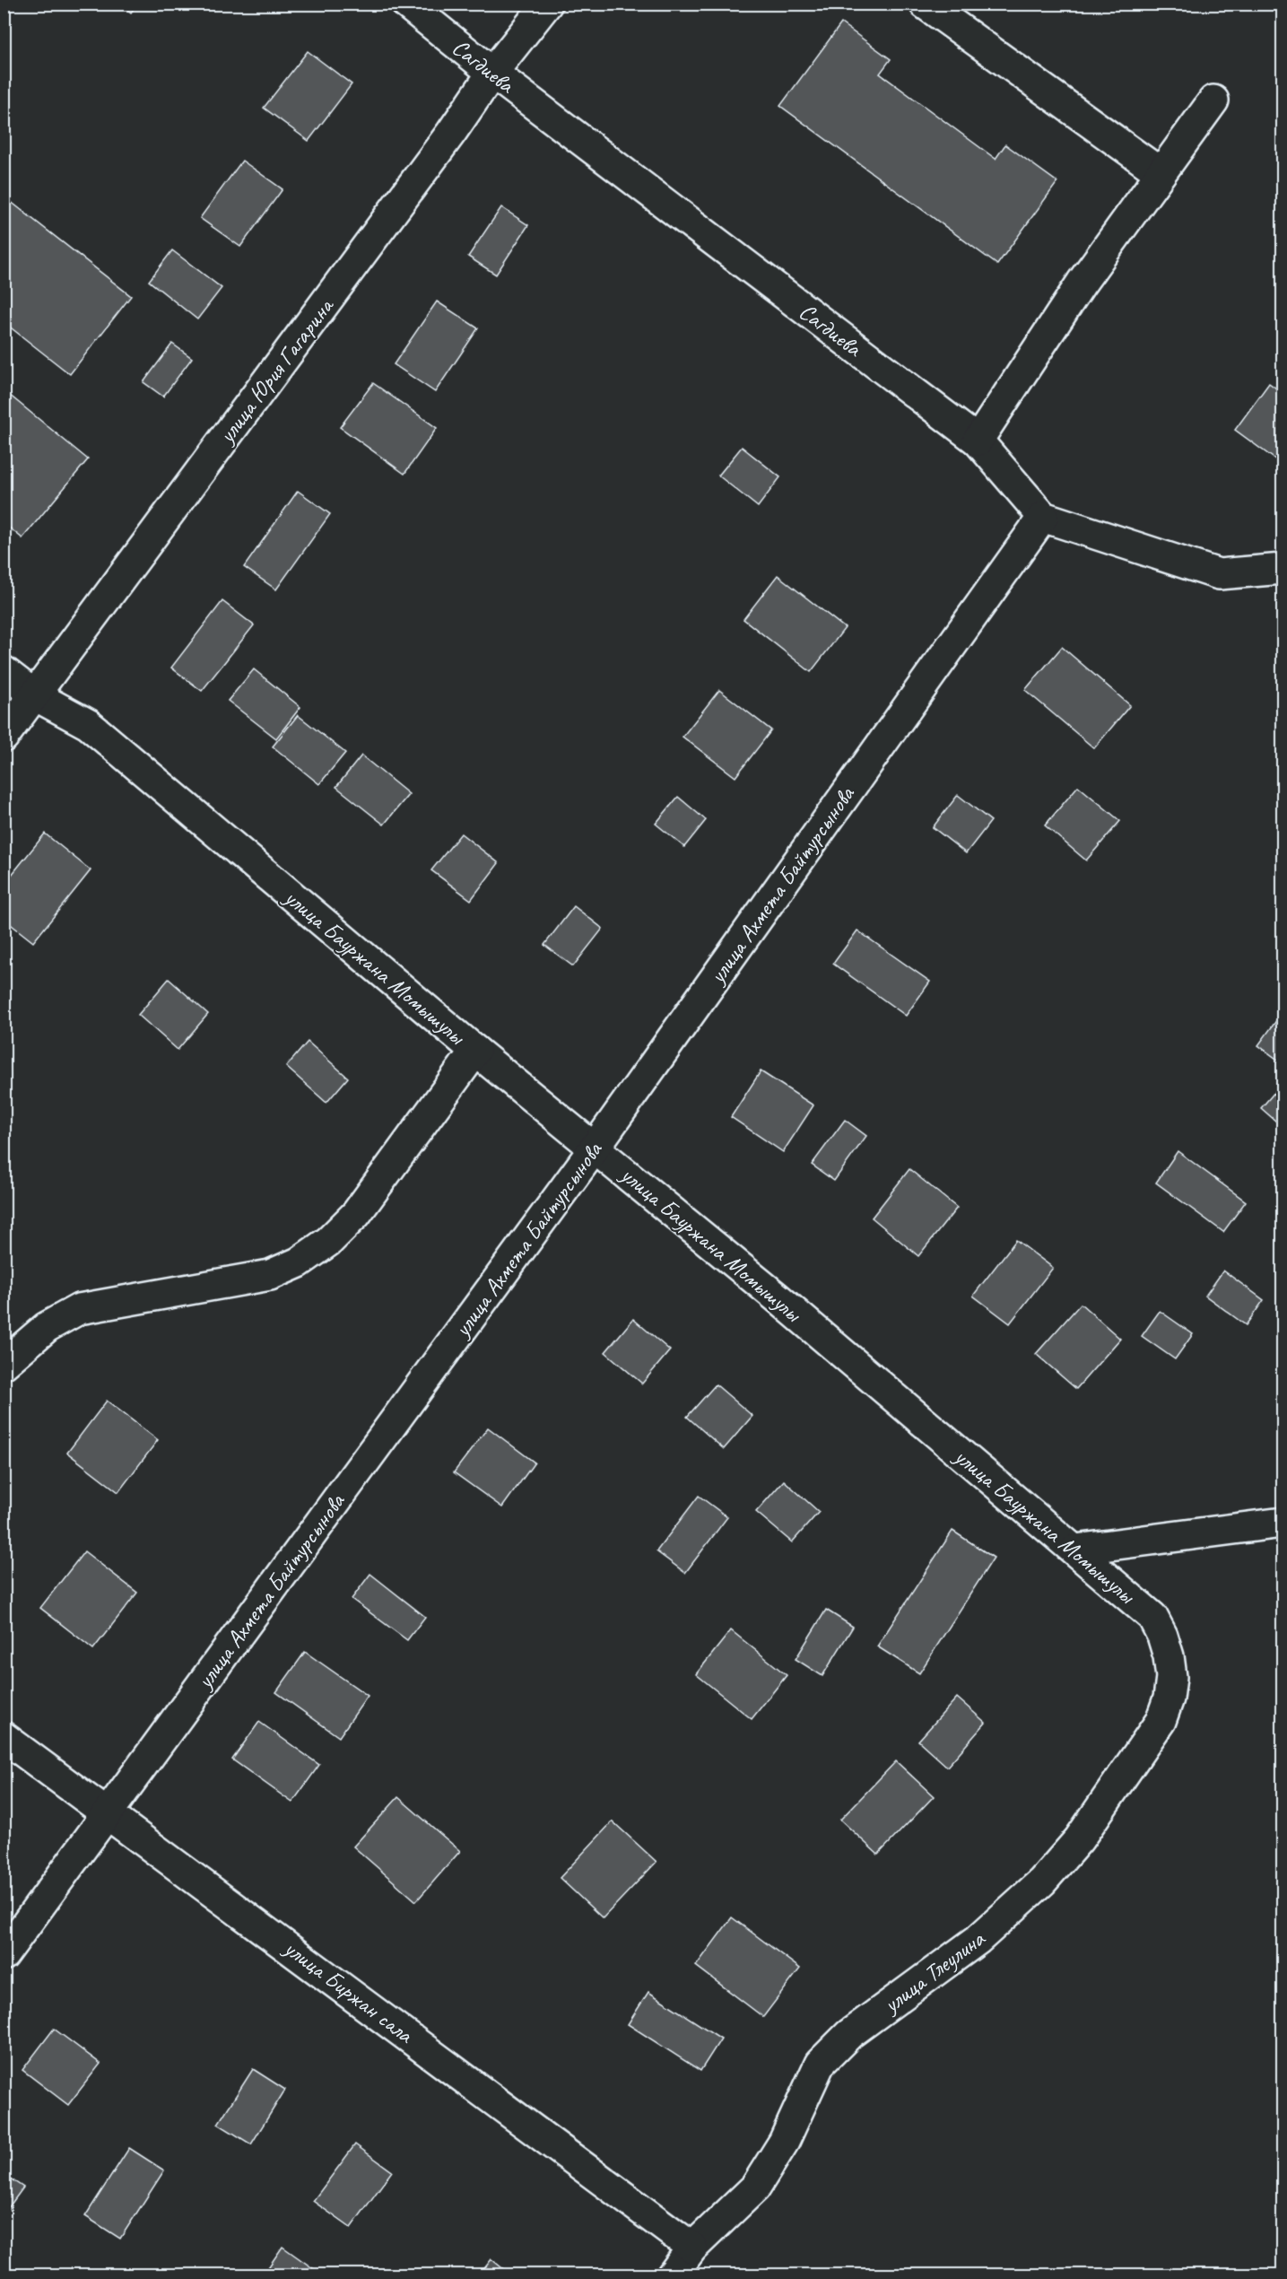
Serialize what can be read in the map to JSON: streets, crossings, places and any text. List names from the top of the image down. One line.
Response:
{"streets":{"street":["Сагдиева","улица Юрия Гагарина","улица Ахмета Байтурсынова","улица Бауржана Момышулы","улица Тлеулина","улица Биржан сала"]},"crossings":[["Сагдиева","улица Юрия Гагарина"],["Сагдиева","улица Ахмета Байтурсынова"],["улица Юрия Гагарина","улица Бауржана Момышулы"],["улица Ахмета Байтурсынова","улица Бауржана Момышулы"],["улица Ахмета Байтурсынова","улица Биржан сала"],["улица Бауржана Момышулы","улица Тлеулина"],["улица Тлеулина","улица Биржан сала"]]}
